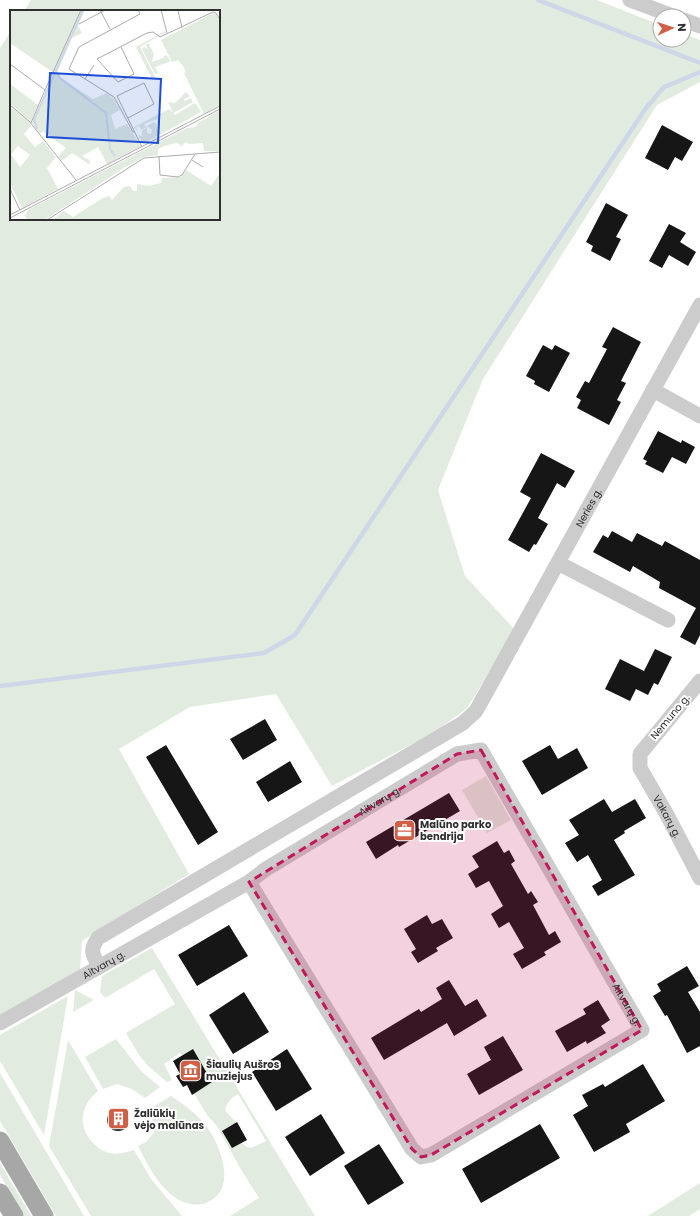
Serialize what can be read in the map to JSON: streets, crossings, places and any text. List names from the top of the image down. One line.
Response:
{"streets":{"street":["Neries g.","Nemuno g.","Aitvarų g.","Vakarų g."]},"crossings":[["Neries g.","Aitvarų g."],["Nemuno g.","Vakarų g."]],"places":{"office":["Malūno parko bendrija"],"museum":["Šiaulių Aušros muziejus"],"building":["Žaliūkių vėjo malūnas"]},"north":"right"}
